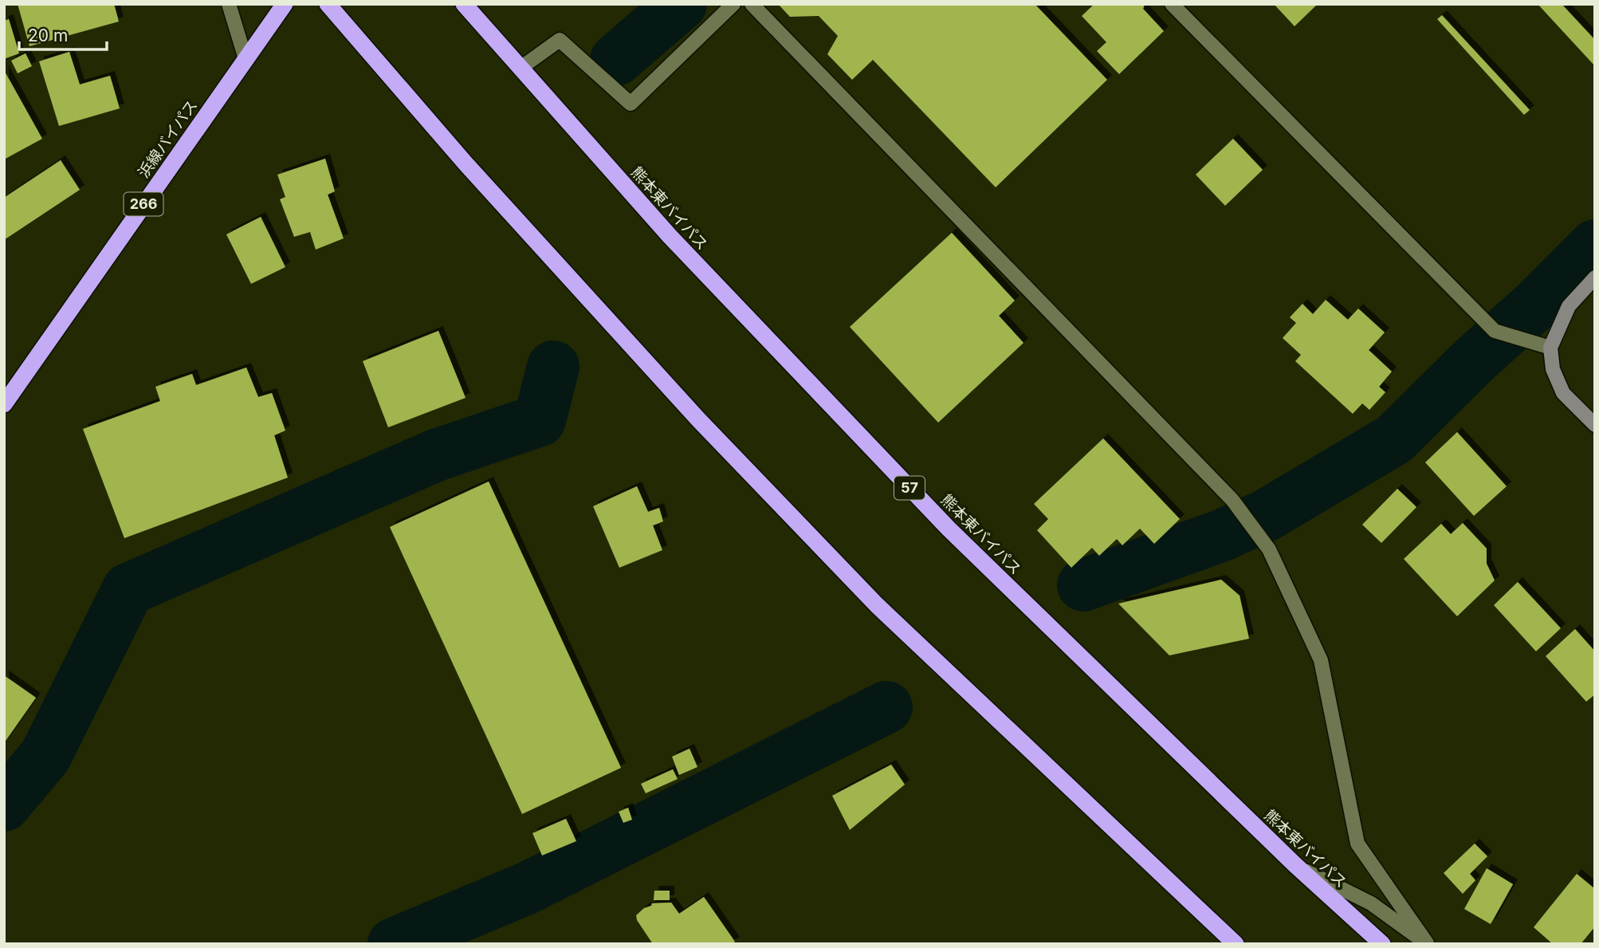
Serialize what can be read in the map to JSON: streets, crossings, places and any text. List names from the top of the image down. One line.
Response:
{"streets":{"highway":["浜線バイパス","266","熊本東バイパス","57"]},"scale_bar":"20 m"}
